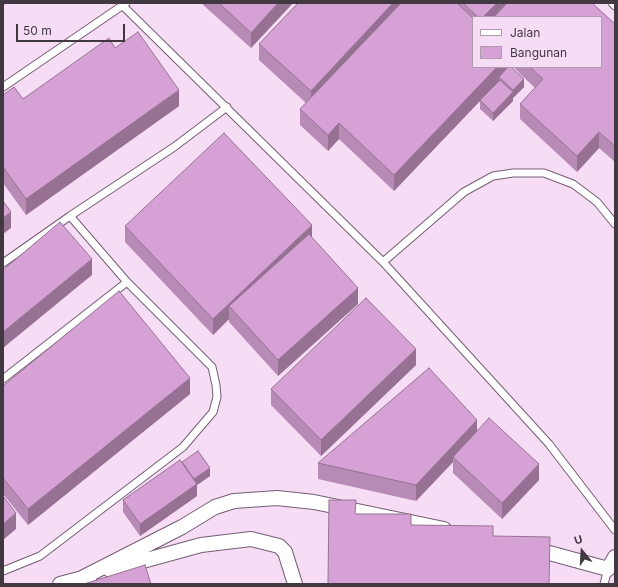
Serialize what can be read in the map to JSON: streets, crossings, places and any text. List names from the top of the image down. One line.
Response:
{"legend":["Jalan","Bangunan"],"scale_bar":"50 m","north":"top"}
